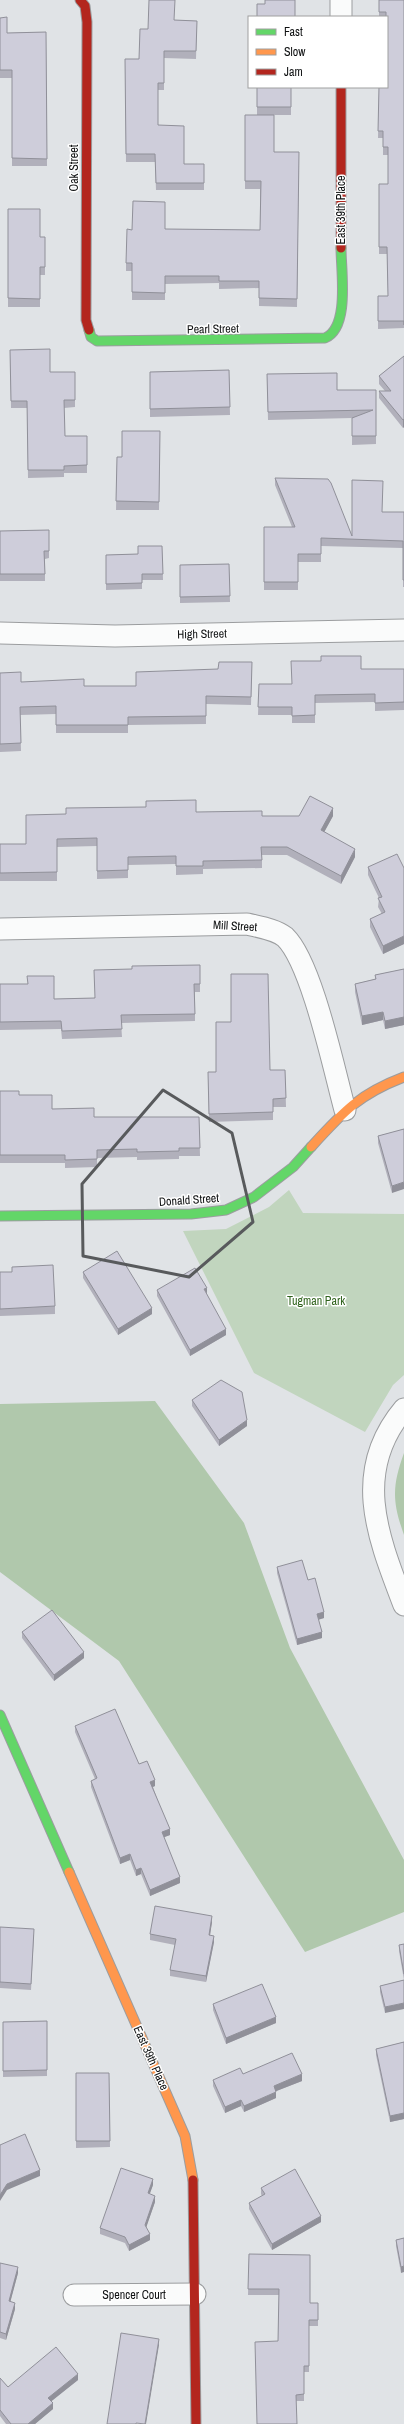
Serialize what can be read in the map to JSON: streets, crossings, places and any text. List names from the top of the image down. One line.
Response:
{"streets":{"street":["Oak Street","East 39th Place","Pearl Street","High Street","Mill Street","Donald Street","Spencer Court"]},"crossings":[["Oak Street","Pearl Street"],["East 39th Place","Pearl Street"],["East 39th Place","Spencer Court"],["Mill Street","Donald Street"]],"parks":["Tugman Park"],"legend":["Fast","Slow","Jam"]}
